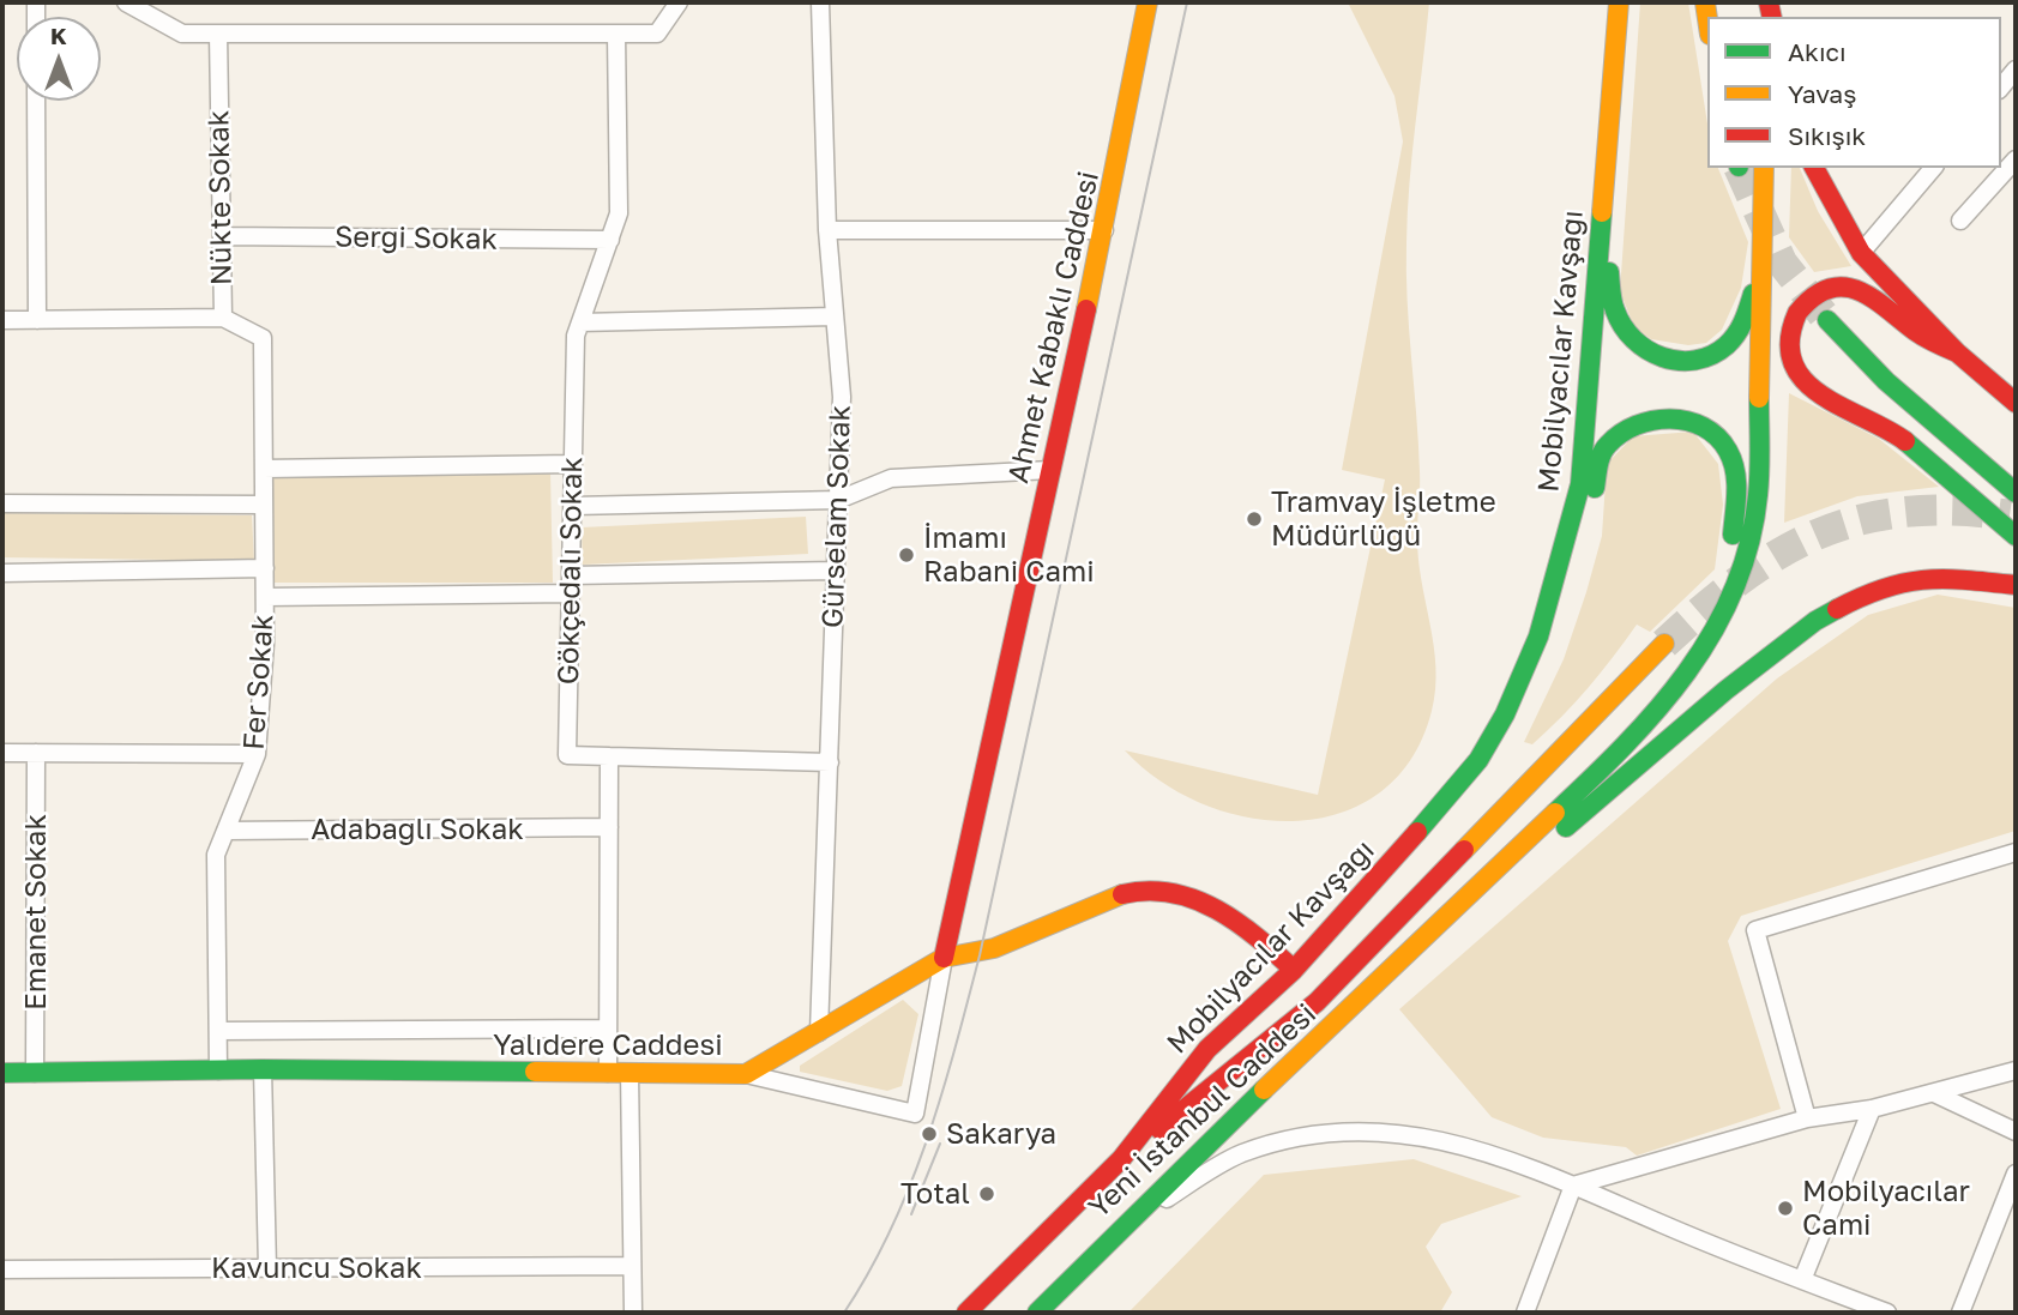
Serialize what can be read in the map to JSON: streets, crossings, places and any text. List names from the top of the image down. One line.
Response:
{"streets":{"main road":["Ahmet Kabaklı Caddesi","Mobilyacılar Kavşağı","Yalıdere Caddesi","Yeni İstanbul Caddesi"],"street":["Nükte Sokak","Sergi Sokak","Gürselam Sokak","Gökçedalı Sokak","Fer Sokak","Adabağlı Sokak","Emanet Sokak","Kavuncu Sokak"]},"crossings":[["Nükte Sokak","Sergi Sokak"],["Nükte Sokak","Fer Sokak"],["Sergi Sokak","Gökçedalı Sokak"],["Ahmet Kabaklı Caddesi","Yalıdere Caddesi"],["Mobilyacılar Kavşağı","Yalıdere Caddesi"],["Mobilyacılar Kavşağı","Yeni İstanbul Caddesi"],["Gürselam Sokak","Yalıdere Caddesi"],["Fer Sokak","Adabağlı Sokak"],["Fer Sokak","Yalıdere Caddesi"],["Emanet Sokak","Yalıdere Caddesi"]],"places":["Tramvay İşletme Müdürlüğü","İmamı Rabani Cami","Sakarya","Total","Mobilyacılar Cami"],"legend":["Akıcı","Yavaş","Sıkışık"],"north":"top"}
